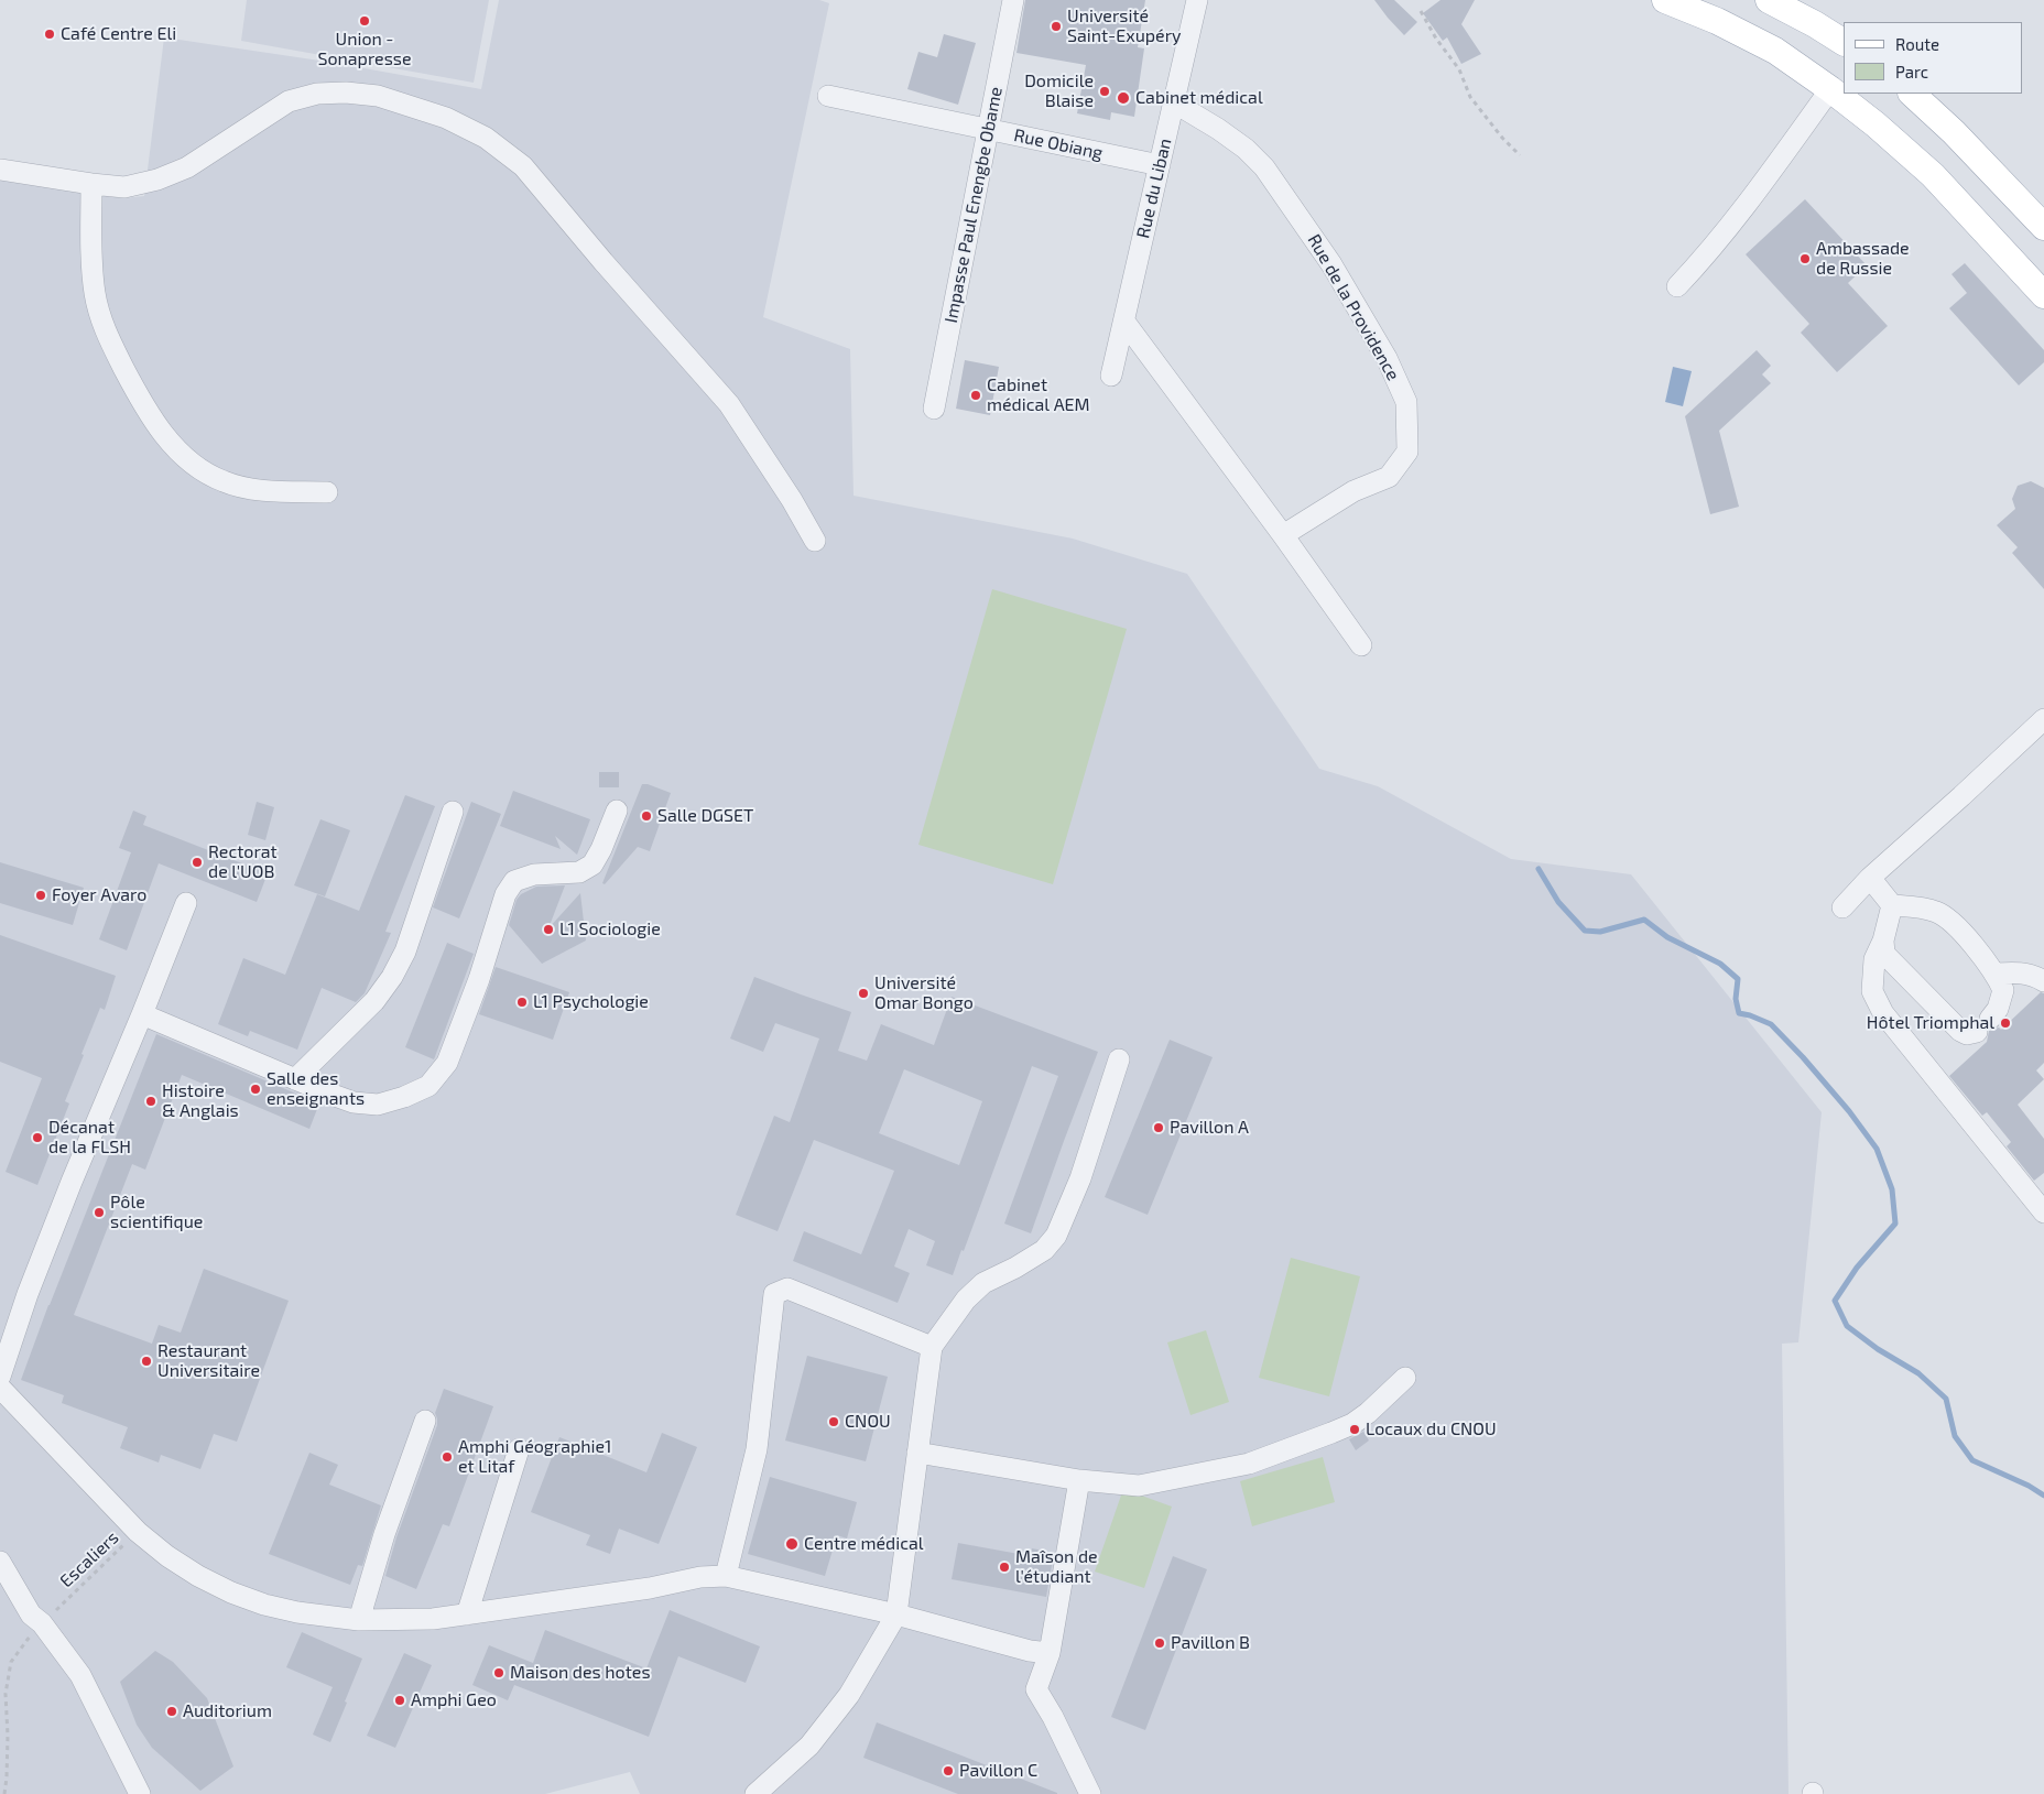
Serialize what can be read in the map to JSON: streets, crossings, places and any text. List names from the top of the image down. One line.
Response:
{"streets":{"street":["Rue Obiang","Rue du Liban","Impasse Paul Enengbe Obame","Rue de la Providence"],"path":["Escaliers"]},"crossings":[["Rue Obiang","Rue du Liban"],["Rue Obiang","Impasse Paul Enengbe Obame"],["Rue du Liban","Rue de la Providence"]],"places":["Union - Sonapresse","Université Saint-Exupéry","Café Centre Eli","Domicile Blaise","Cabinet médical","Ambassade de Russie","Cabinet médical AEM","Salle DGSET","Rectorat de l'UOB","Foyer Avaro","L1 Sociologie","Université Omar Bongo","L1 Psychologie","Hôtel Triomphal","Salle des enseignants","Histoire & Anglais","Pavillon A","Décanat de la FLSH","Pôle scientifique","Restaurant Universitaire","CNOU","Locaux du CNOU","Amphi Géographie1 et Litaf","Centre médical","Maîson de l'étudiant","Pavillon B","Maison des hotes","Amphi Geo","Auditorium","Pavillon C"],"legend":["Route","Parc"]}
